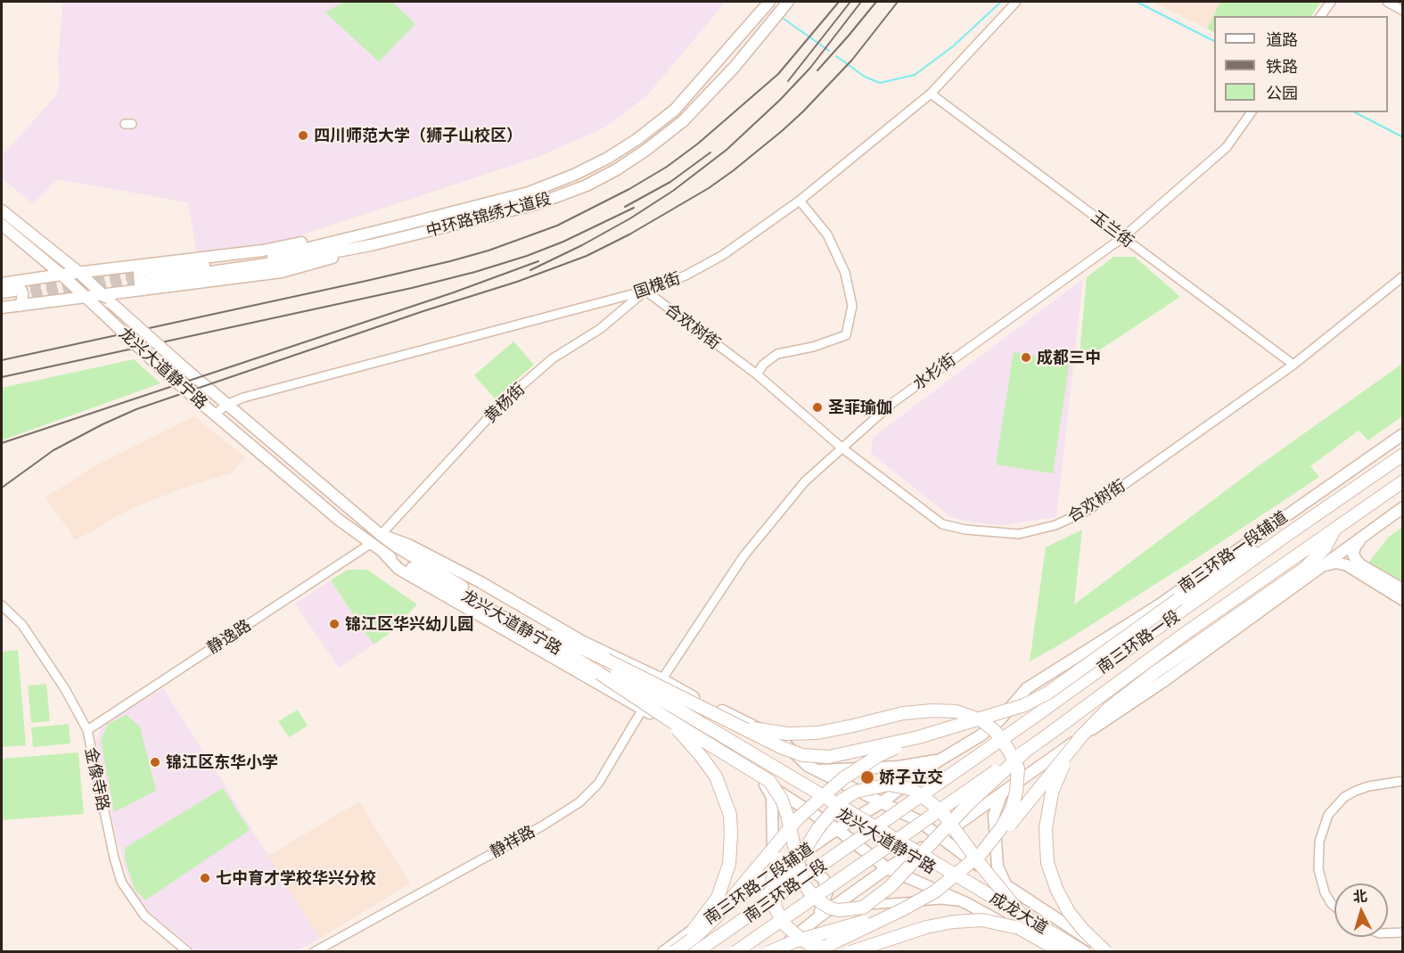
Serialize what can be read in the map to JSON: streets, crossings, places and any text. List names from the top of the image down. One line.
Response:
{"streets":{"highway":["龙兴大道静宁路","南三环路一段","南三环路二段","成龙大道"],"main road":["中环路锦绣大道段","南三环路一段辅道","南三环路二段辅道"],"street":["玉兰街","国槐街","合欢树街","水杉街","黄杨街","静逸路","金像寺路","静祥路"]},"crossings":[["玉兰街","国槐街"],["玉兰街","合欢树街"],["玉兰街","水杉街"],["国槐街","合欢树街"],["国槐街","龙兴大道静宁路"],["国槐街","黄杨街"],["合欢树街","水杉街"],["合欢树街","黄杨街"],["龙兴大道静宁路","黄杨街"],["龙兴大道静宁路","静逸路"],["龙兴大道静宁路","成龙大道"],["水杉街","静祥路"],["南三环路一段辅道","南三环路二段辅道"],["静逸路","金像寺路"],["南三环路一段","南三环路二段"]],"places":["四川师范大学（狮子山校区）","成都三中","圣菲瑜伽","锦江区华兴幼儿园","锦江区东华小学","娇子立交","七中育才学校华兴分校"],"legend":["道路","铁路","公园"],"north":"top"}
